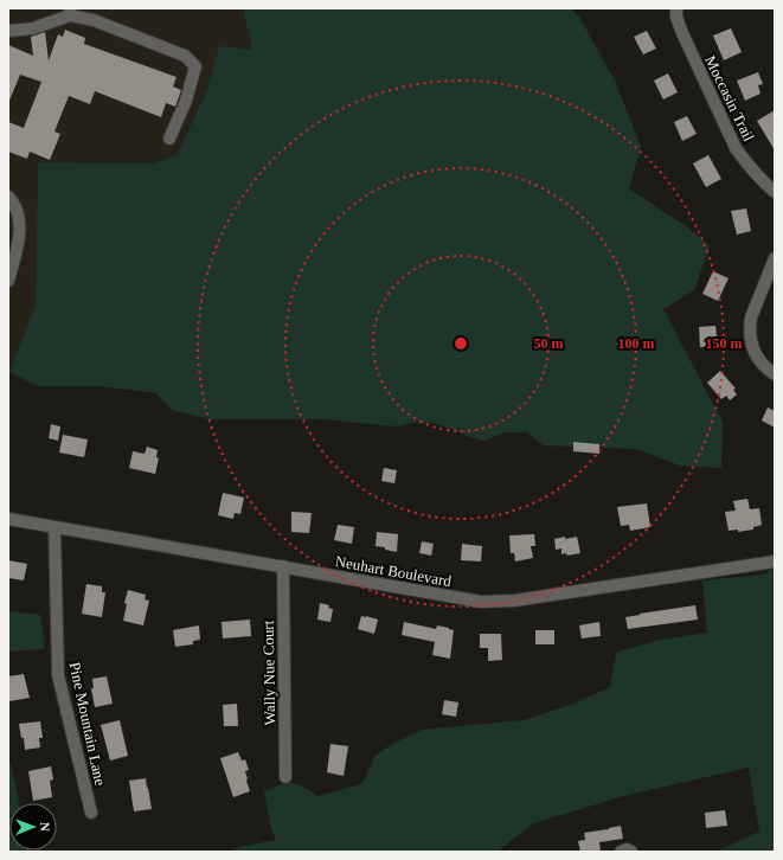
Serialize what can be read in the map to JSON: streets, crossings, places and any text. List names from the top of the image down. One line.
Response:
{"streets":{"street":["Moccasin Trail","Neuhart Boulevard","Wally Nue Court","Pine Mountain Lane"]},"crossings":[["Neuhart Boulevard","Wally Nue Court"],["Neuhart Boulevard","Pine Mountain Lane"]],"north":"right","rings":["50 m","100 m","150 m"]}
